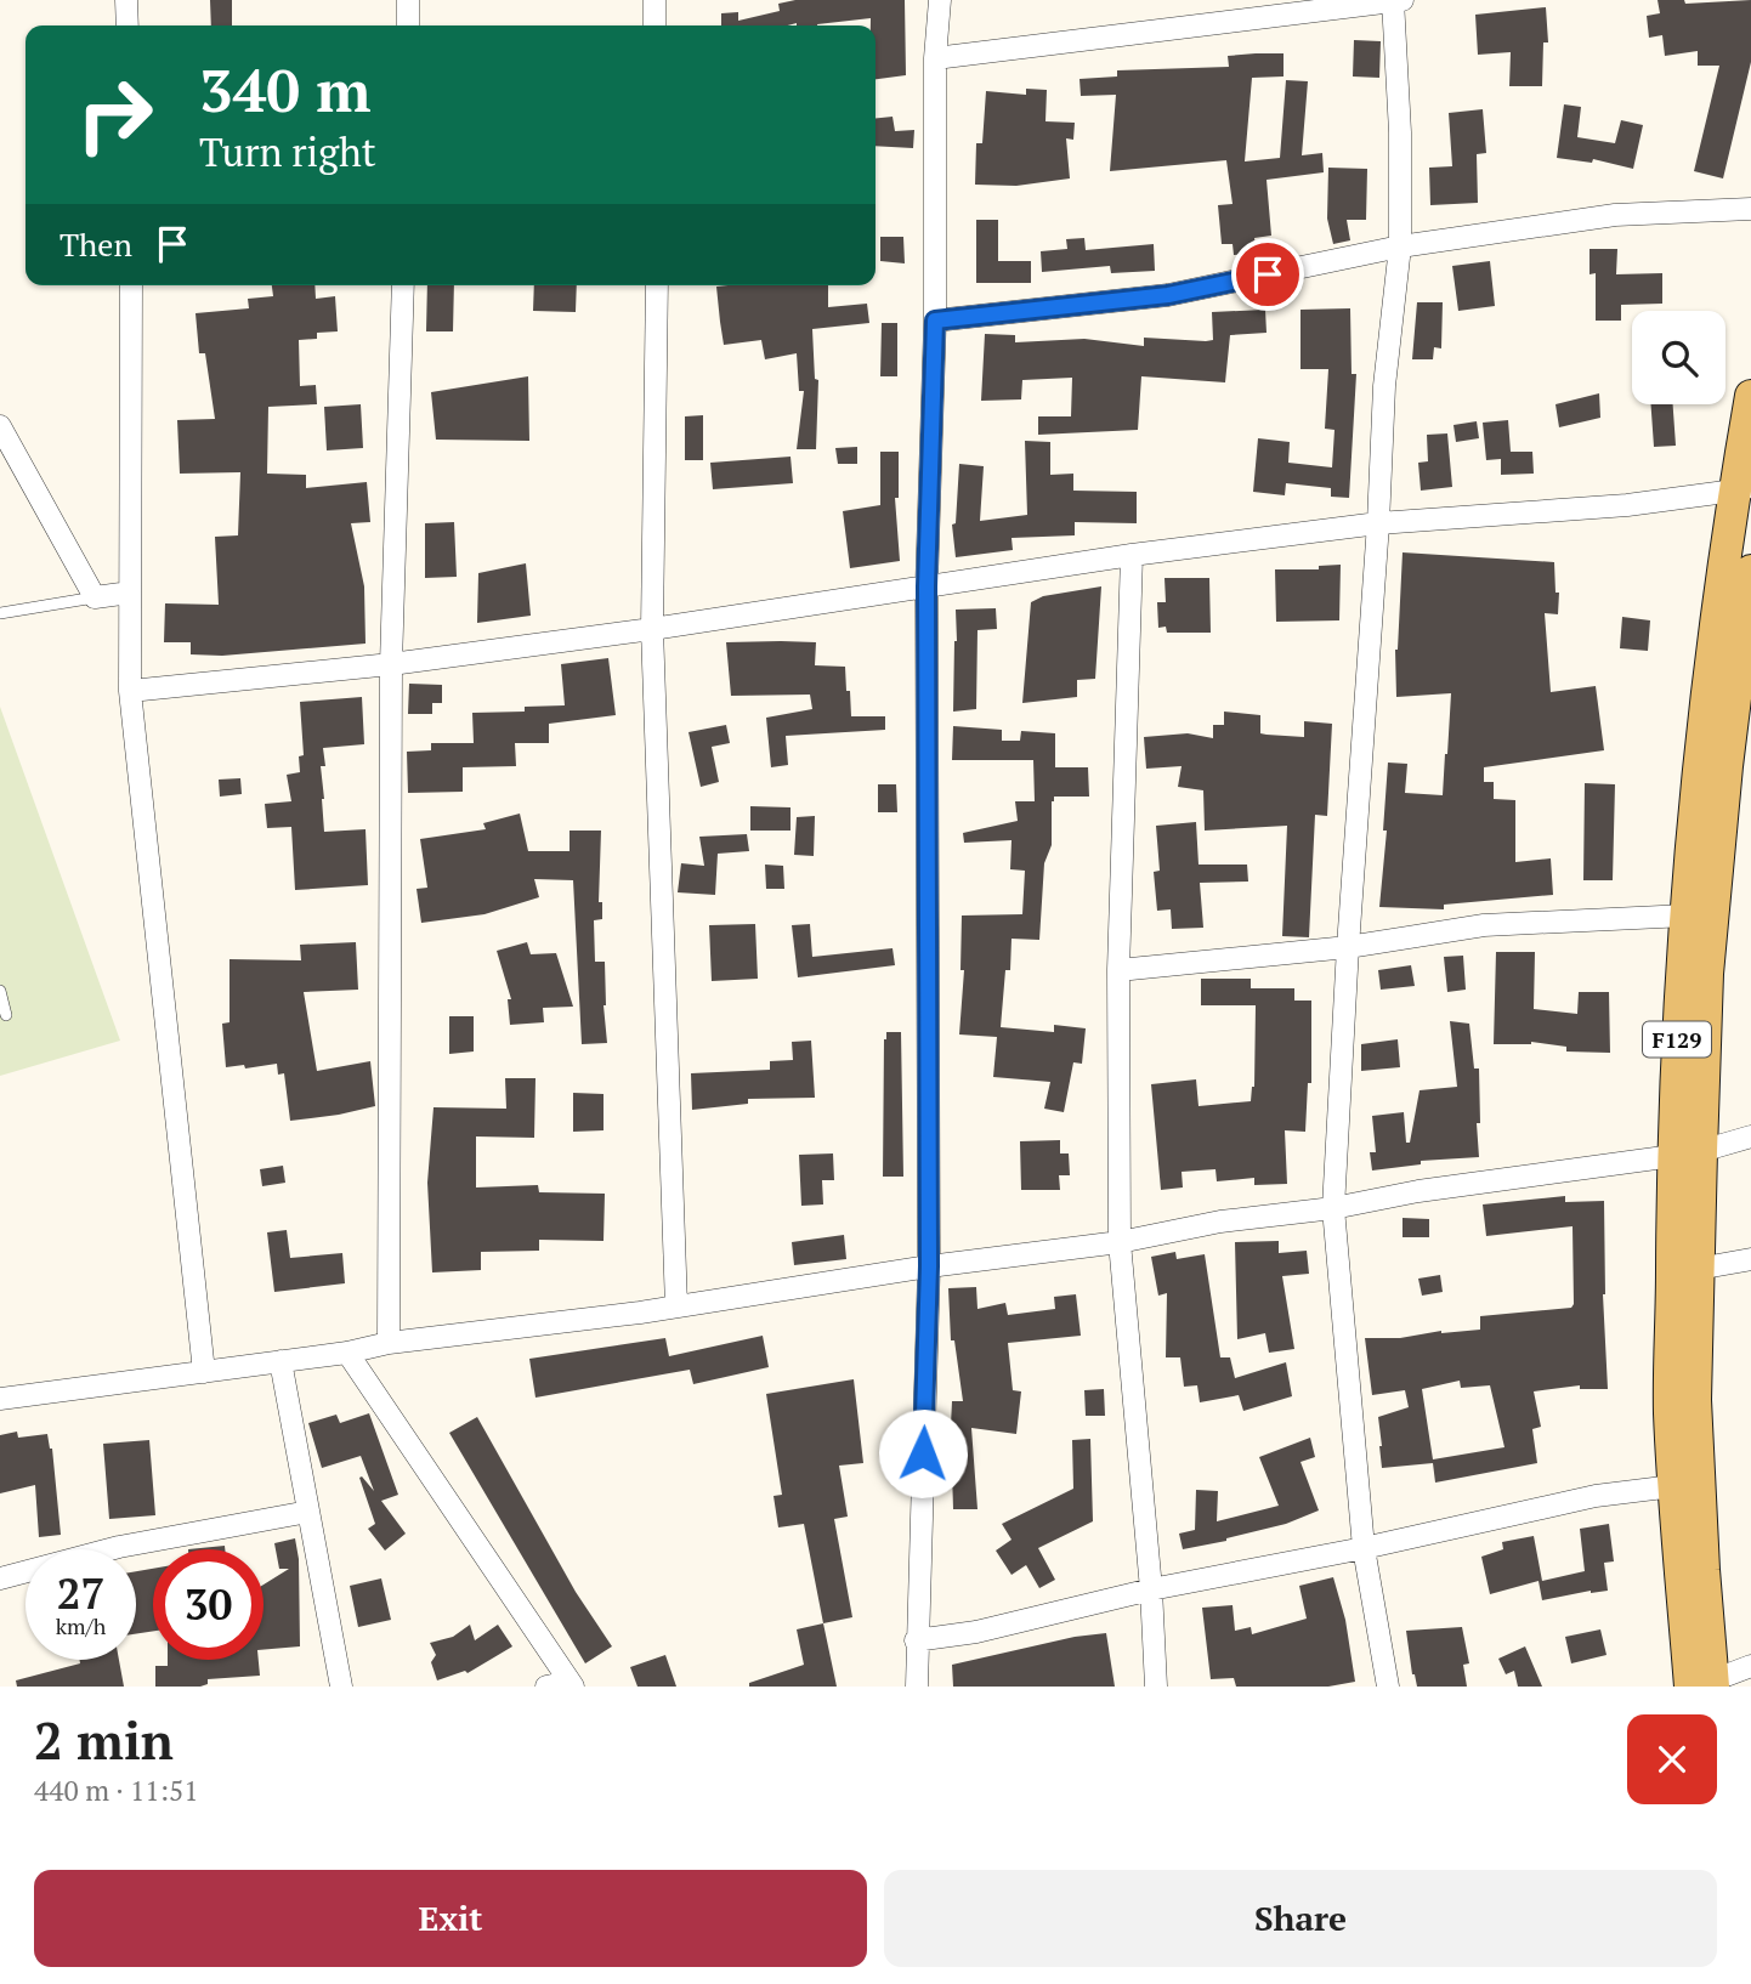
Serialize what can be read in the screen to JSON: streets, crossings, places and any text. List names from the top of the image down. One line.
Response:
{"streets":{"main road":["F129"]},"page":{"turn":["340 m","Turn right"],"then":"Then","speed":"27 km/h","limit":"30","heading":["2 min","440 m · 11:51"],"buttons":["Exit","Share"]}}
